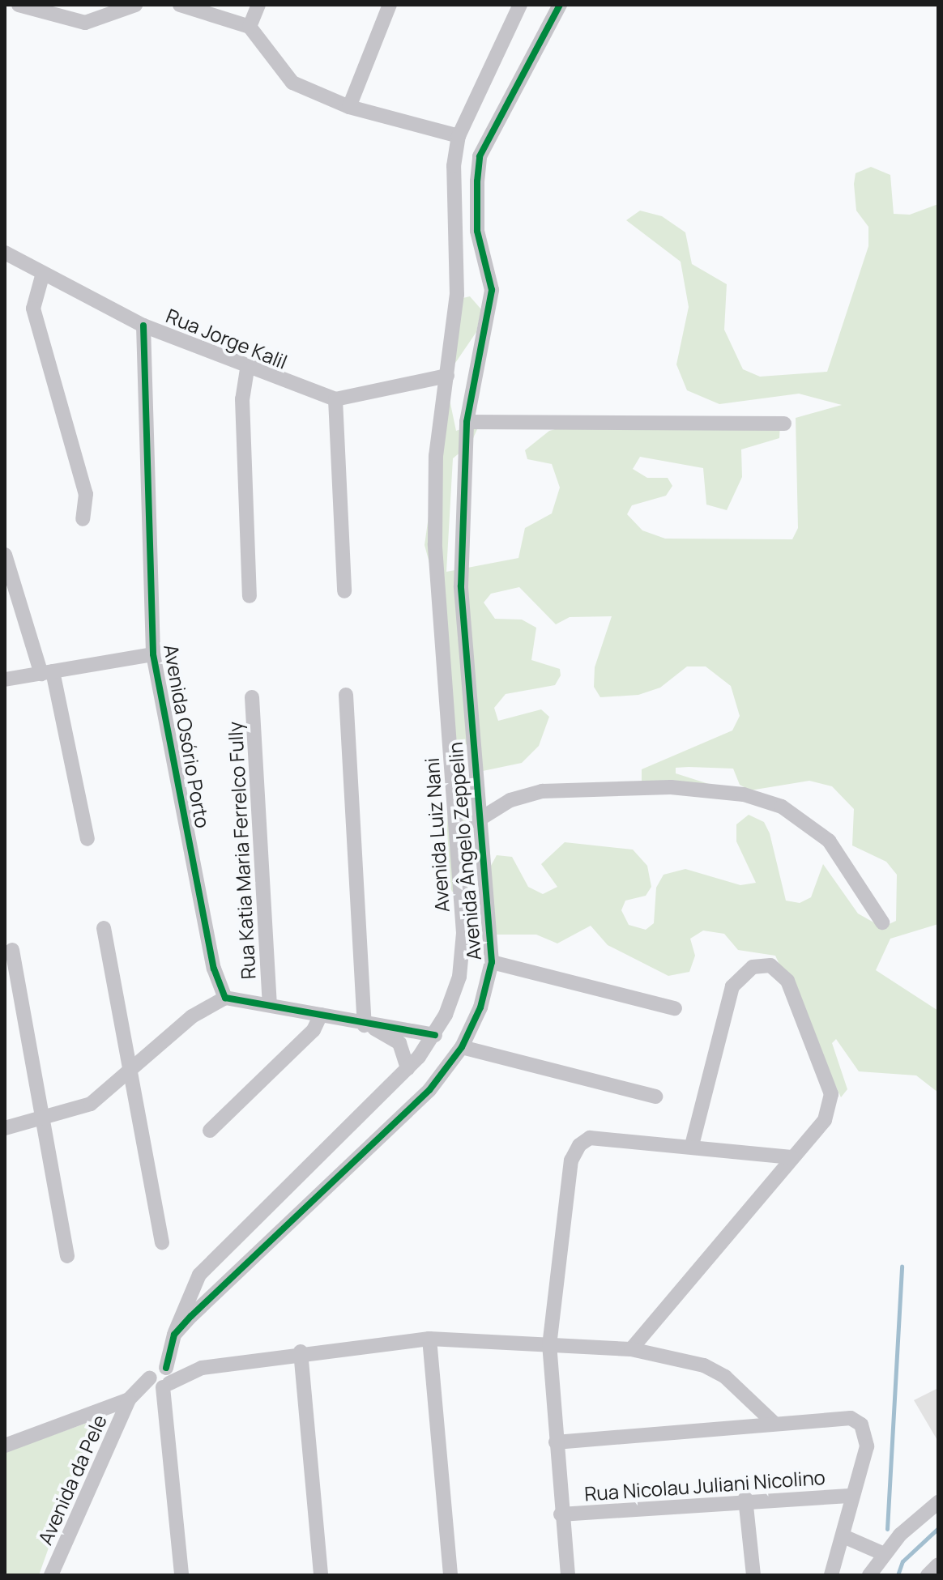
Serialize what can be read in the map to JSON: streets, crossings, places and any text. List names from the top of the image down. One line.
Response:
{"streets":{"street":["Rua Jorge Kalil","Avenida Osório Porto","Avenida Luiz Nani","Rua Katia Maria Ferrelco Fully","Avenida Ângelo Zeppelin","Avenida da Pele","Rua Nicolau Juliani Nicolino"]},"crossings":[["Rua Jorge Kalil","Avenida Osório Porto"],["Avenida Luiz Nani","Avenida Ângelo Zeppelin"]]}
